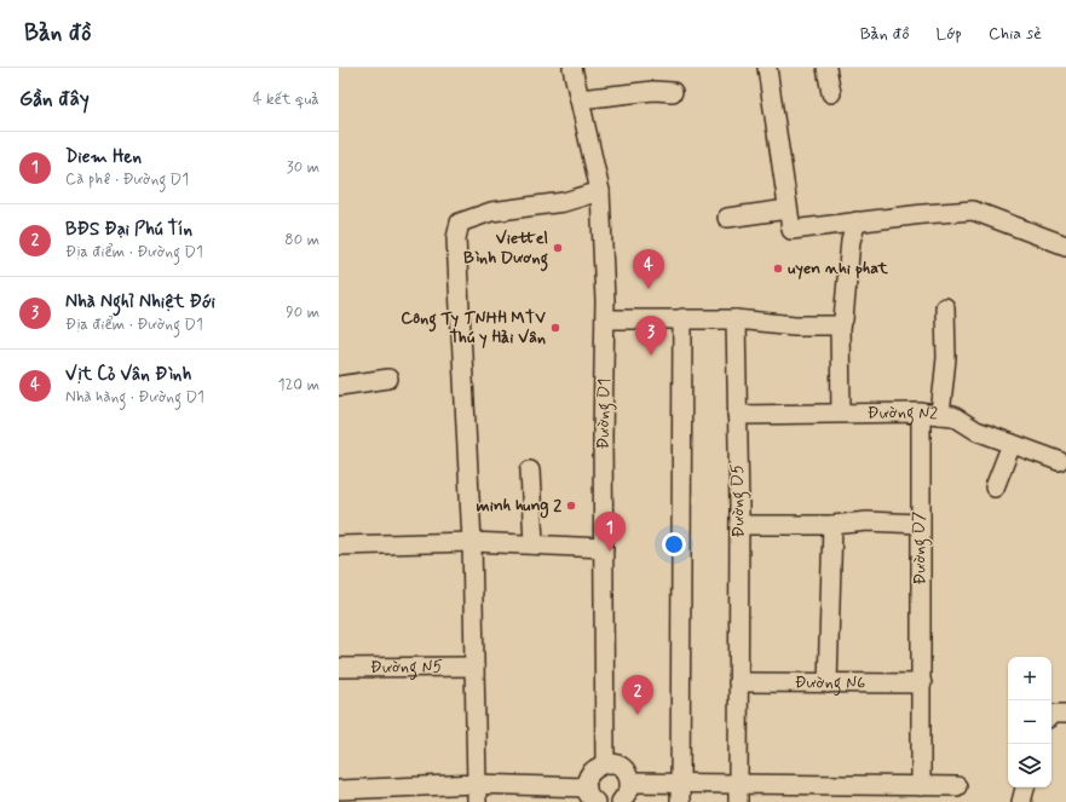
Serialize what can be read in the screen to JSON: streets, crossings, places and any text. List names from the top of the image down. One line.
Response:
{"streets":{"street":["Đường D1","Đường N2","Đường D5","Đường D7","Đường N5","Đường N6"]},"crossings":[["Đường N2","Đường D5"],["Đường N2","Đường D7"],["Đường D5","Đường N6"],["Đường D7","Đường N6"]],"places":["Viettel Bình Dương","uyen nhi phat","Công Ty TNHH MTV Thú y Hải Vân","minh hung 2"],"page":{"header":"Bản đồ","nav":["Bản đồ","Lớp","Chia sẻ"],"heading":["Gần đây","4 kết quả"],"list":[{"mark":"1","name":"Diem Hen","note":"Cà phê · Đường D1","value":"30 m"},{"mark":"2","name":"BĐS Đại Phú Tín","note":"Địa điểm · Đường D1","value":"80 m"},{"mark":"3","name":"Nhà Nghỉ Nhiệt Đới","note":"Địa điểm · Đường D1","value":"90 m"},{"mark":"4","name":"Vịt Cỏ Vân Đình","note":"Nhà hàng · Đường D1","value":"120 m"}],"pins":["4","3","1","2"],"map_buttons":["+","−"]}}
